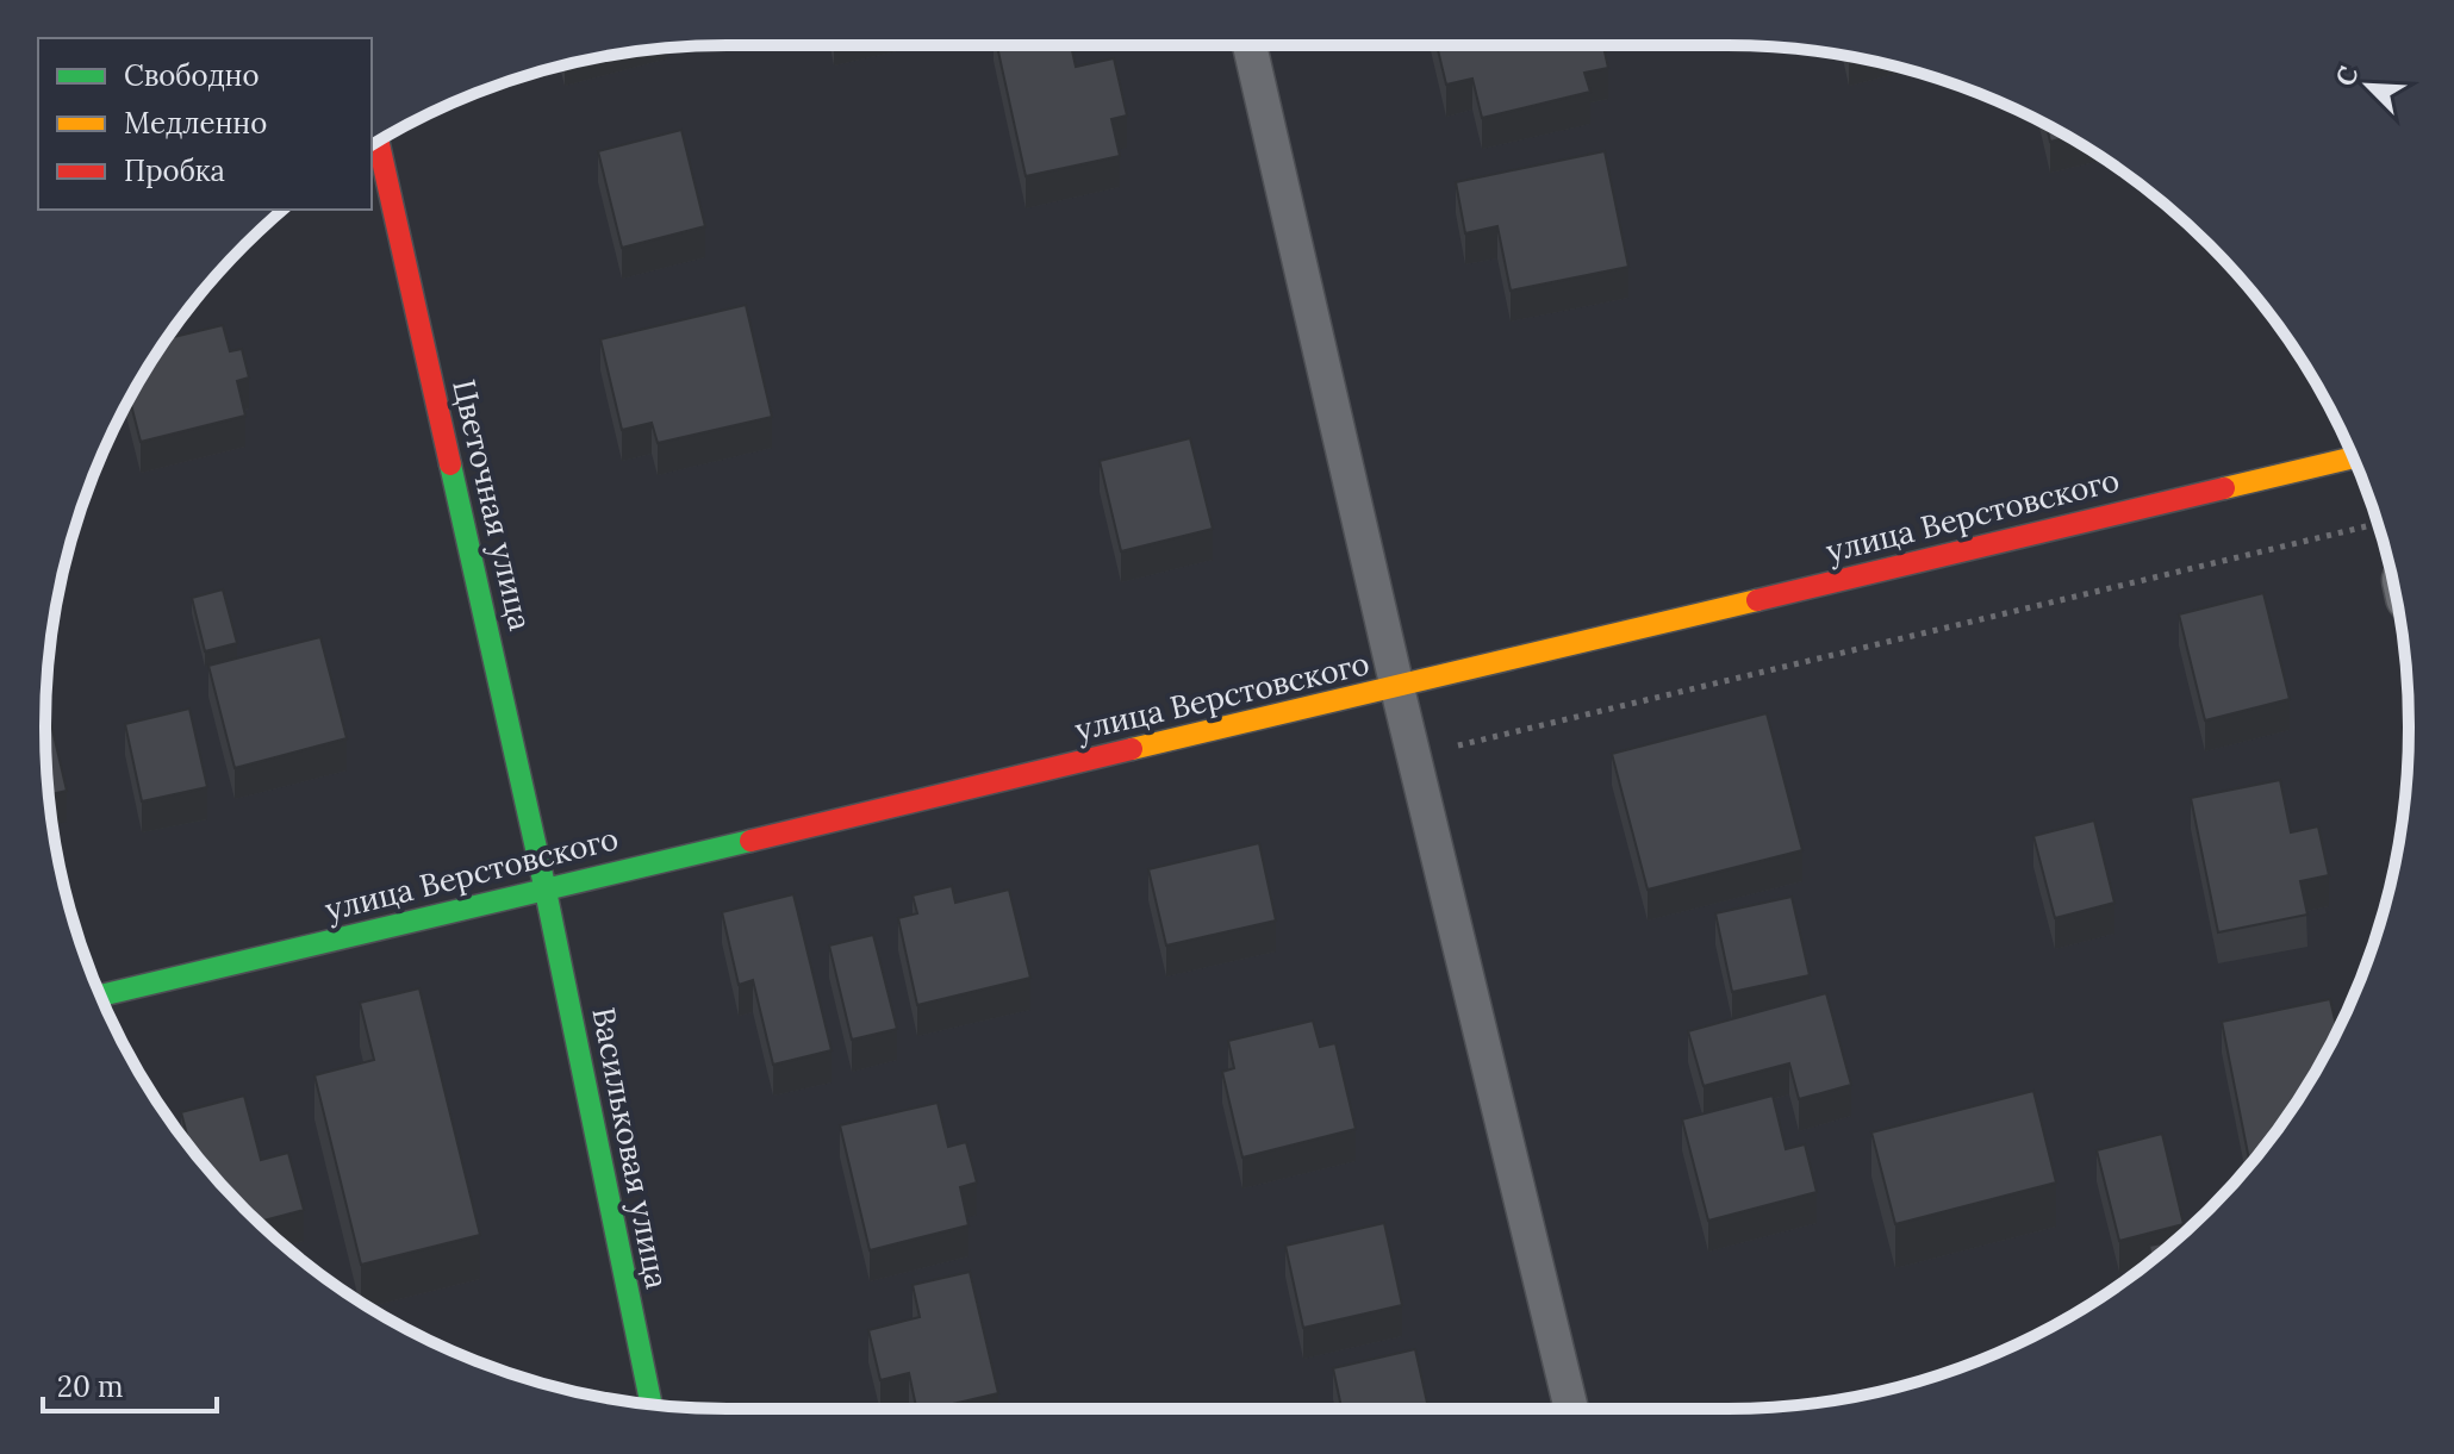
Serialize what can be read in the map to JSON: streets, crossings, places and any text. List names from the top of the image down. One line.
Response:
{"streets":{"street":["Цветочная улица","улица Верстовского","Васильковая улица"]},"crossings":[["Цветочная улица","улица Верстовского"],["Цветочная улица","Васильковая улица"],["улица Верстовского","Васильковая улица"]],"legend":["Свободно","Медленно","Пробка"],"scale_bar":"20 m","north":"top left"}
